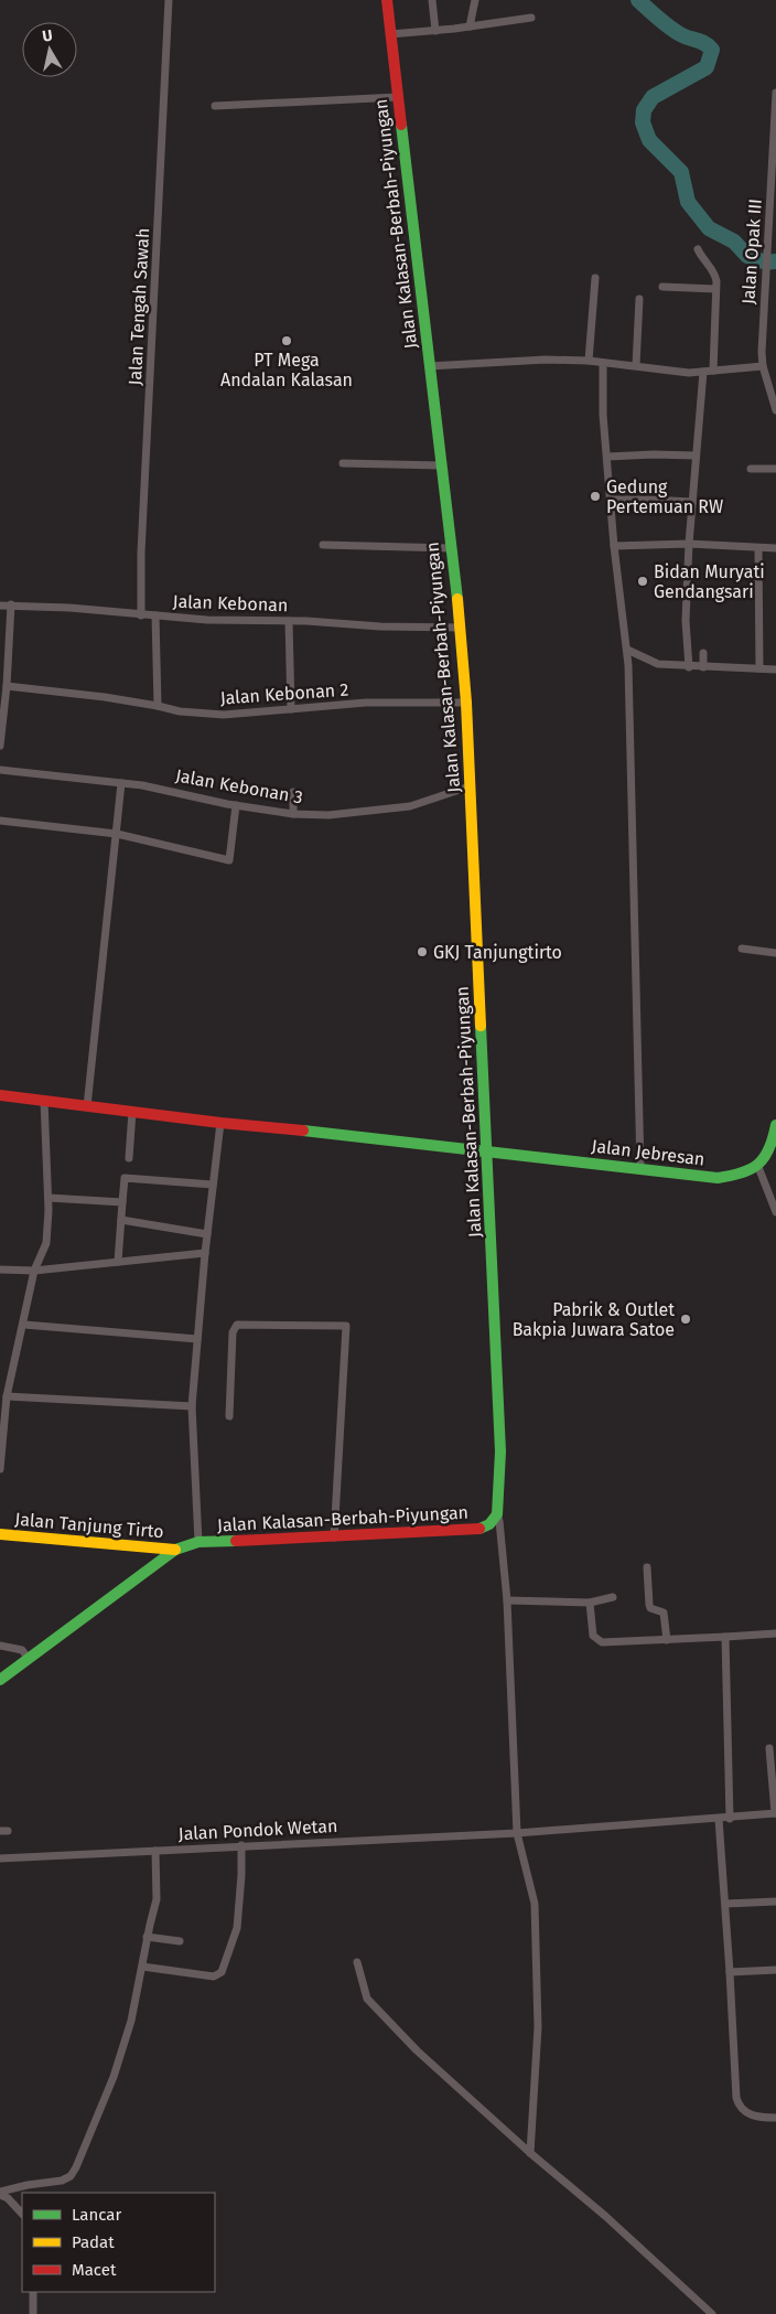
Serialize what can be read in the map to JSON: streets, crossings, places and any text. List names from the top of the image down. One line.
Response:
{"streets":{"street":["Jalan Kalasan-Berbah-Piyungan","Jalan Opak III","Jalan Tengah Sawah","Jalan Kebonan","Jalan Kebonan 2","Jalan Kebonan 3","Jalan Jebresan","Jalan Tanjung Tirto","Jalan Pondok Wetan"]},"crossings":[["Jalan Kalasan-Berbah-Piyungan","Jalan Kebonan"],["Jalan Kalasan-Berbah-Piyungan","Jalan Kebonan 2"],["Jalan Kalasan-Berbah-Piyungan","Jalan Kebonan 3"],["Jalan Kalasan-Berbah-Piyungan","Jalan Jebresan"],["Jalan Kalasan-Berbah-Piyungan","Jalan Tanjung Tirto"],["Jalan Tengah Sawah","Jalan Kebonan"]],"places":["PT Mega Andalan Kalasan","Gedung Pertemuan RW","Bidan Muryati Gendangsari","GKJ Tanjungtirto","Pabrik & Outlet Bakpia Juwara Satoe"],"legend":["Lancar","Padat","Macet"],"north":"top"}
